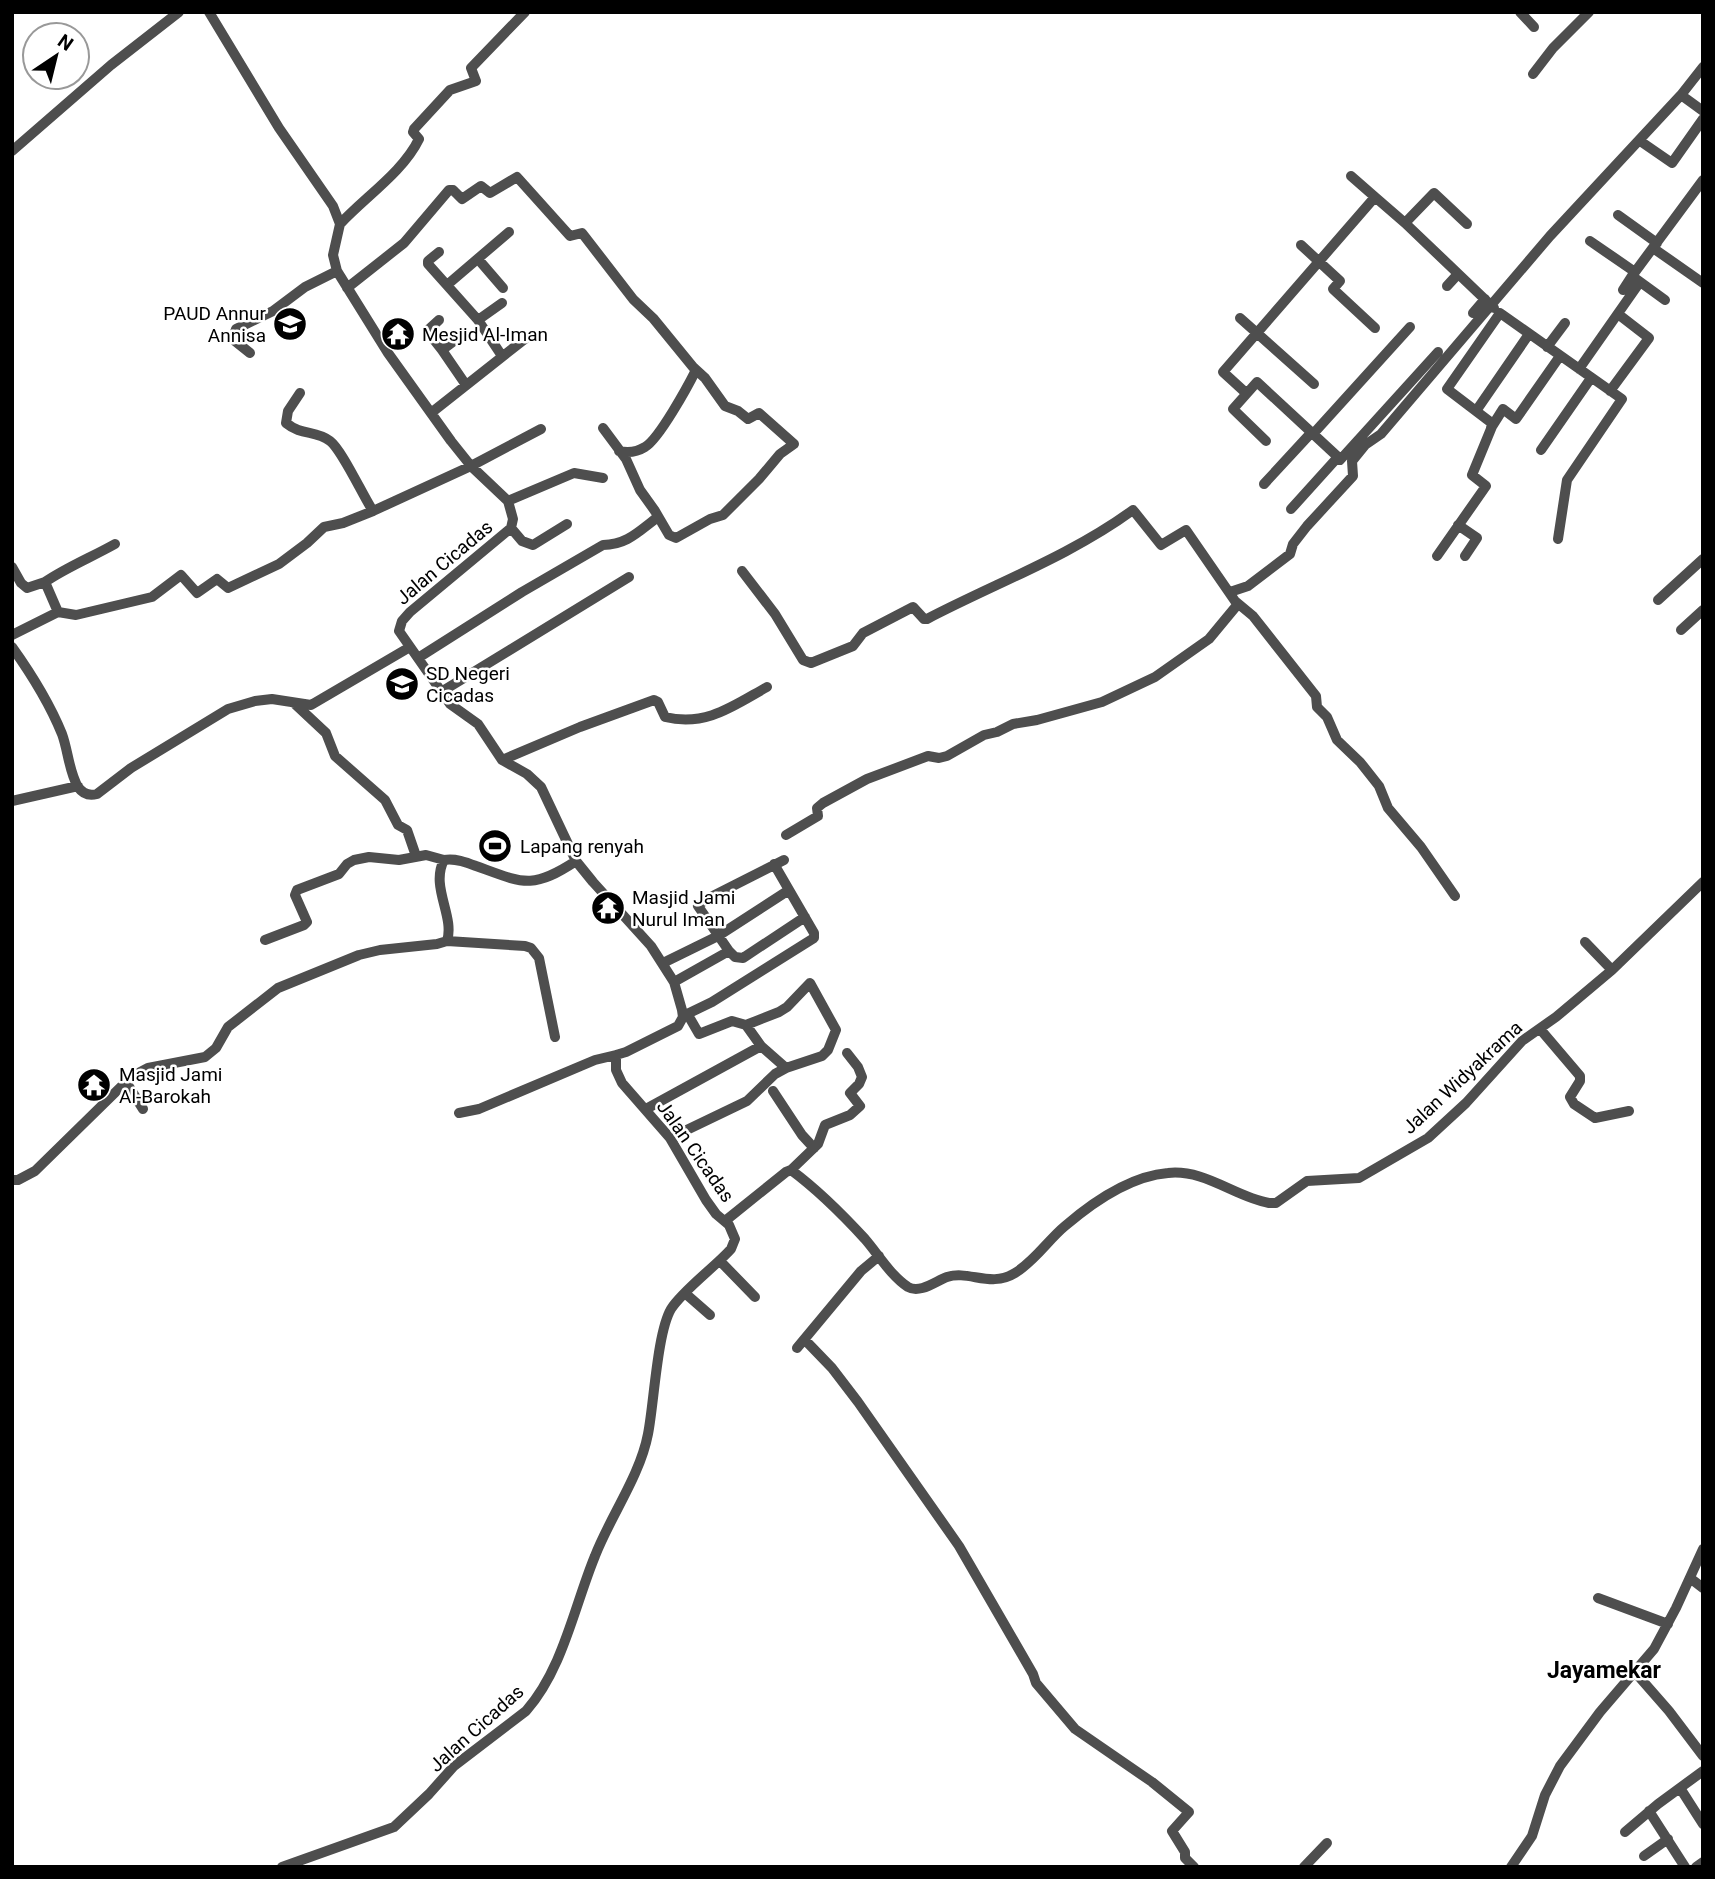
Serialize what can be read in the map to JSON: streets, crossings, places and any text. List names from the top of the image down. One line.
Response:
{"streets":{"street":["Jalan Cicadas","Jalan Widyakrama"]},"districts":["Jayamekar"],"places":{"school or university":["PAUD Annur Annisa","SD Negeri Cicadas"],"temple":["Mesjid Al-Iman","Masjid Jami Nurul Iman","Masjid Jami Al-Barokah"],"sports":["Lapang renyah"]},"north":"top right"}
